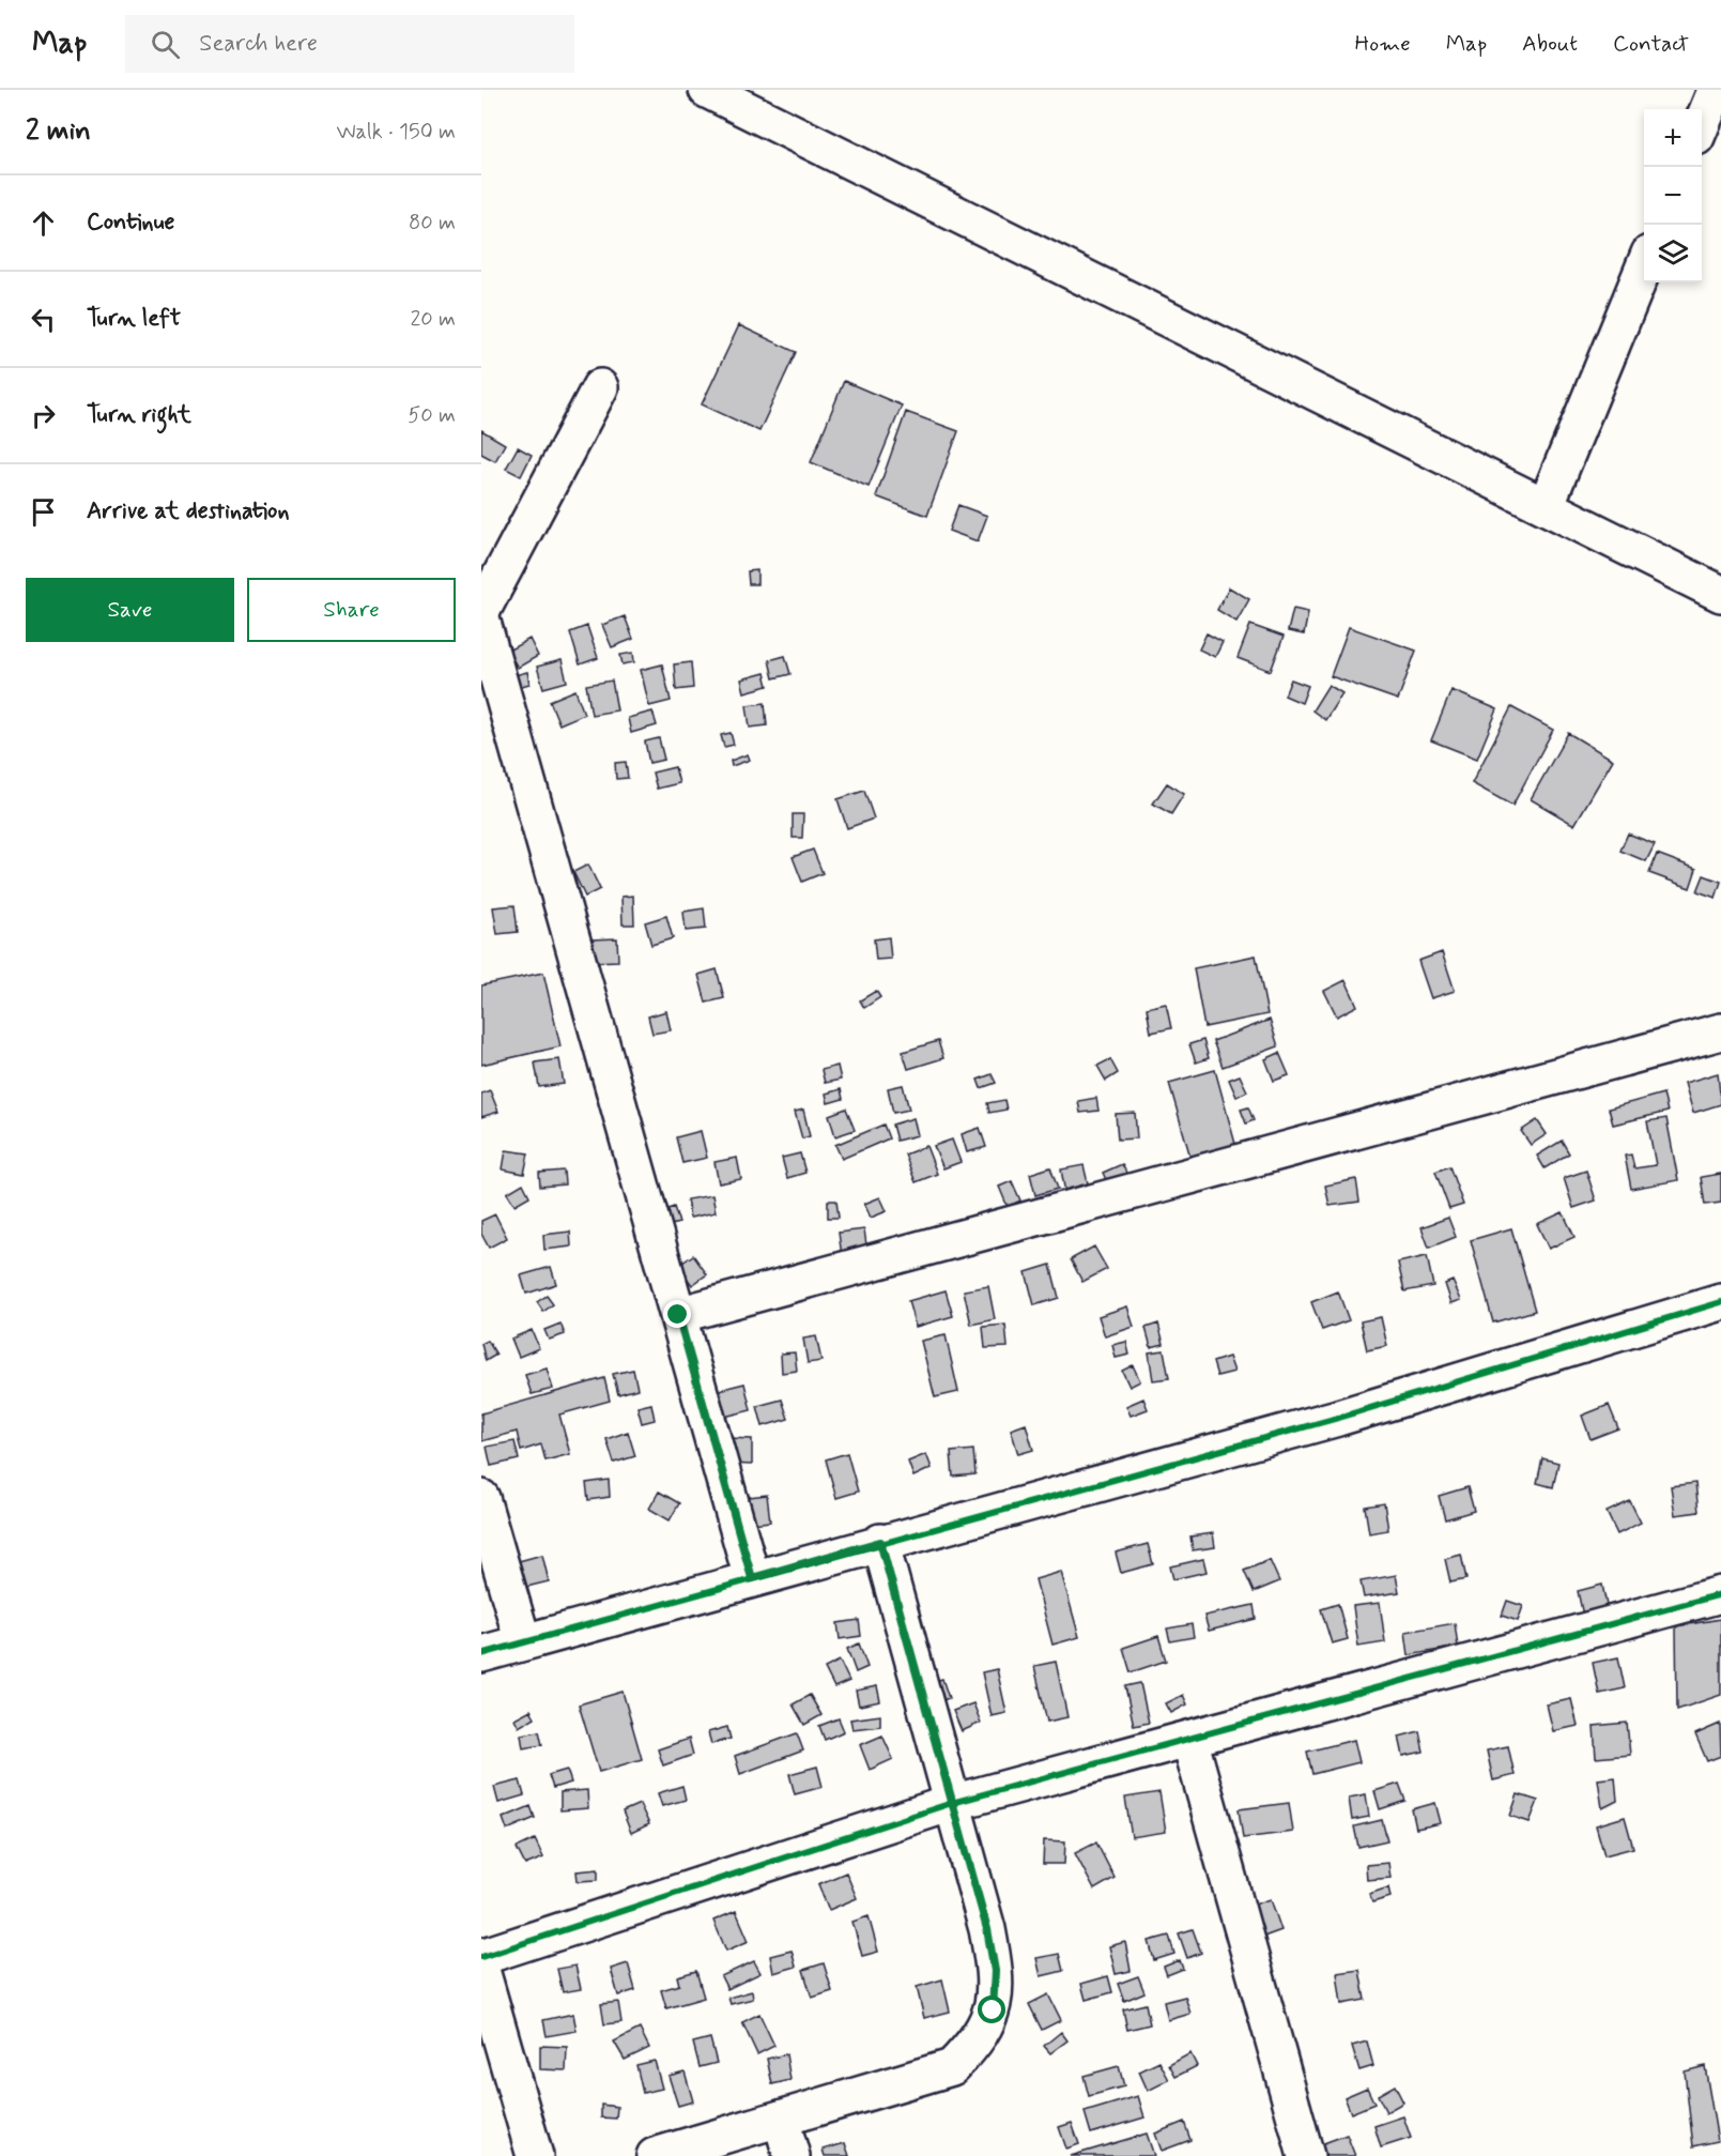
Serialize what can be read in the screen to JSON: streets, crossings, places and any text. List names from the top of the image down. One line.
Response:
{"page":{"header":"Map","search":"Search here","nav":["Home","Map","About","Contact"],"heading":["2 min","Walk · 150 m"],"map_buttons":["+","−"],"list":[["Continue","80 m"],["Turn left","20 m"],["Turn right","50 m"],"Arrive at destination"],"buttons":["Save","Share"]}}
